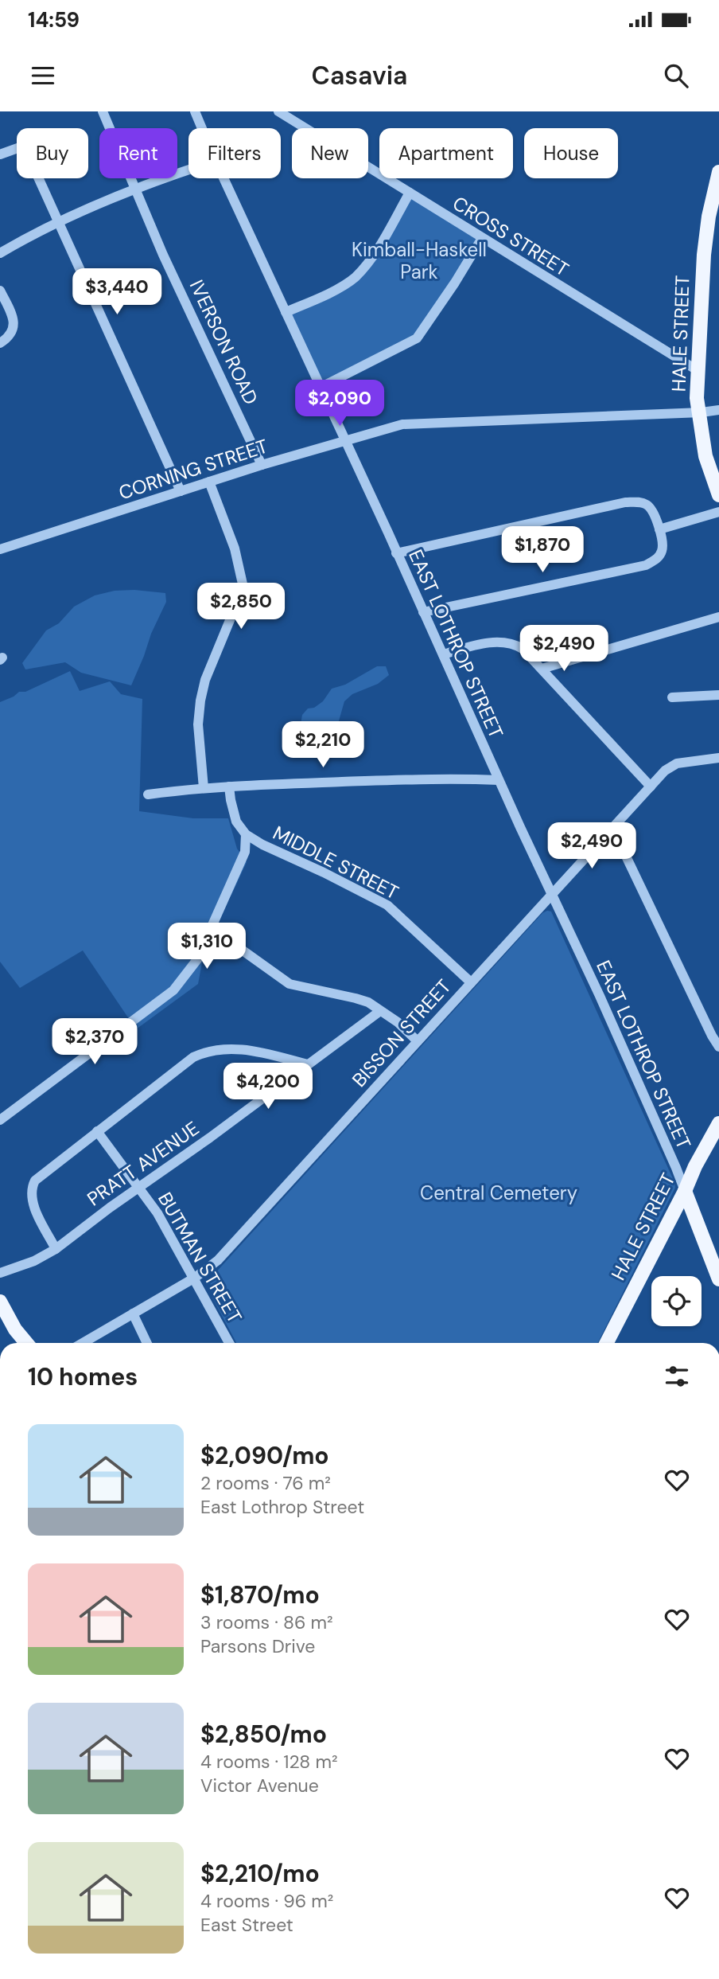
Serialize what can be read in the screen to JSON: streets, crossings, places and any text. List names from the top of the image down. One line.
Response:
{"streets":{"main road":["HALE STREET"],"street":["CROSS STREET","IVERSON ROAD","CORNING STREET","EAST LOTHROP STREET","MIDDLE STREET","BISSON STREET","PRATT AVENUE","BUTMAN STREET"]},"crossings":[["CROSS STREET","HALE STREET"],["HALE STREET","CORNING STREET"],["HALE STREET","EAST LOTHROP STREET"],["IVERSON ROAD","CORNING STREET"],["CORNING STREET","EAST LOTHROP STREET"],["EAST LOTHROP STREET","BISSON STREET"],["MIDDLE STREET","BISSON STREET"],["BISSON STREET","BUTMAN STREET"],["PRATT AVENUE","BUTMAN STREET"]],"parks":["Kimball-Haskell Park","Central Cemetery"],"page":{"status":"14:59","header":"Casavia","chip":["Buy","Rent","Filters","New","Apartment","House"],"price":["$3,440","$2,090","$1,870","$2,850","$2,490","$2,210","$2,490","$1,310","$2,370","$4,200"],"heading":"10 homes","list":[{"name":"$2,090/mo","note":"2 rooms · 76 m² · East Lothrop Street"},{"name":"$1,870/mo","note":"3 rooms · 86 m² · Parsons Drive"},{"name":"$2,850/mo","note":"4 rooms · 128 m² · Victor Avenue"},{"name":"$2,210/mo","note":"4 rooms · 96 m² · East Street"}]}}
